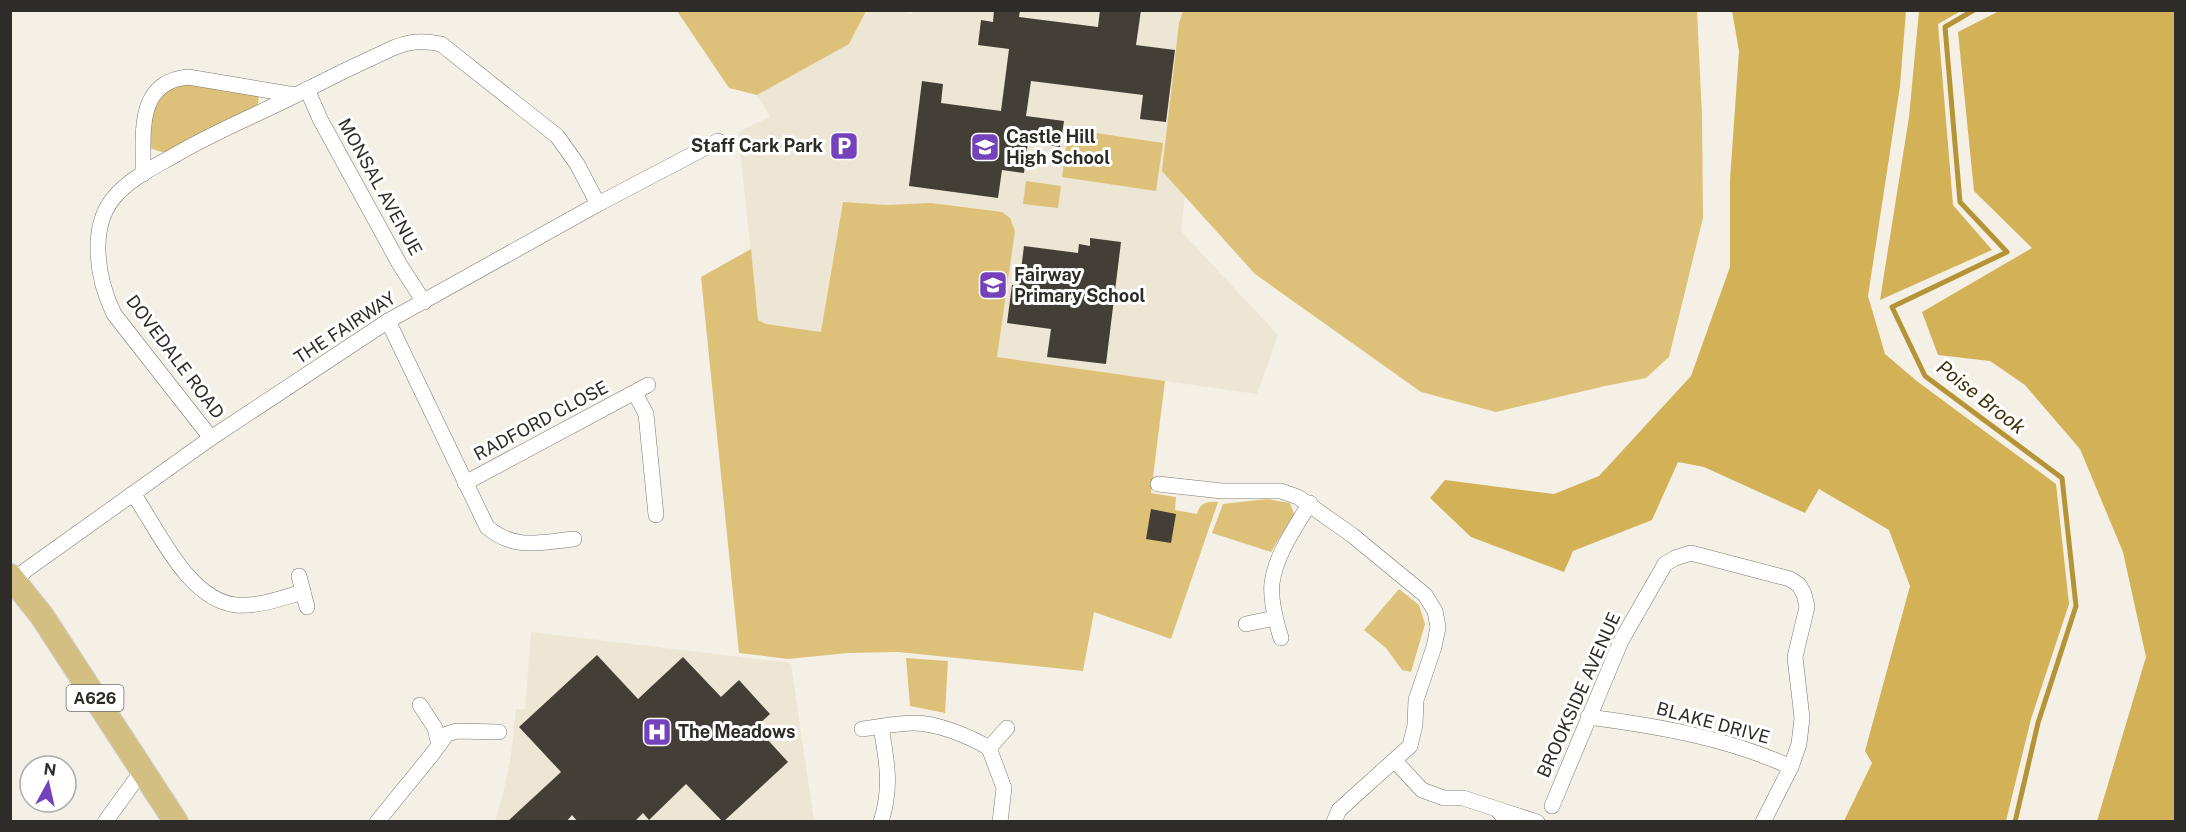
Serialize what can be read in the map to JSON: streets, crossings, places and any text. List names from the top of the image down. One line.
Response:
{"streets":{"main road":["A626"],"street":["MONSAL AVENUE","THE FAIRWAY","DOVEDALE ROAD","RADFORD CLOSE","BROOKSIDE AVENUE","BLAKE DRIVE"]},"crossings":[["MONSAL AVENUE","THE FAIRWAY"],["MONSAL AVENUE","DOVEDALE ROAD"],["THE FAIRWAY","DOVEDALE ROAD"],["THE FAIRWAY","RADFORD CLOSE"],["THE FAIRWAY","A626"],["BROOKSIDE AVENUE","BLAKE DRIVE"]],"water":["Poise Brook"],"places":{"parking":["Staff Cark Park"],"school or university":["Castle Hill High School","Fairway Primary School"],"hospital":["The Meadows"]},"north":"top"}
